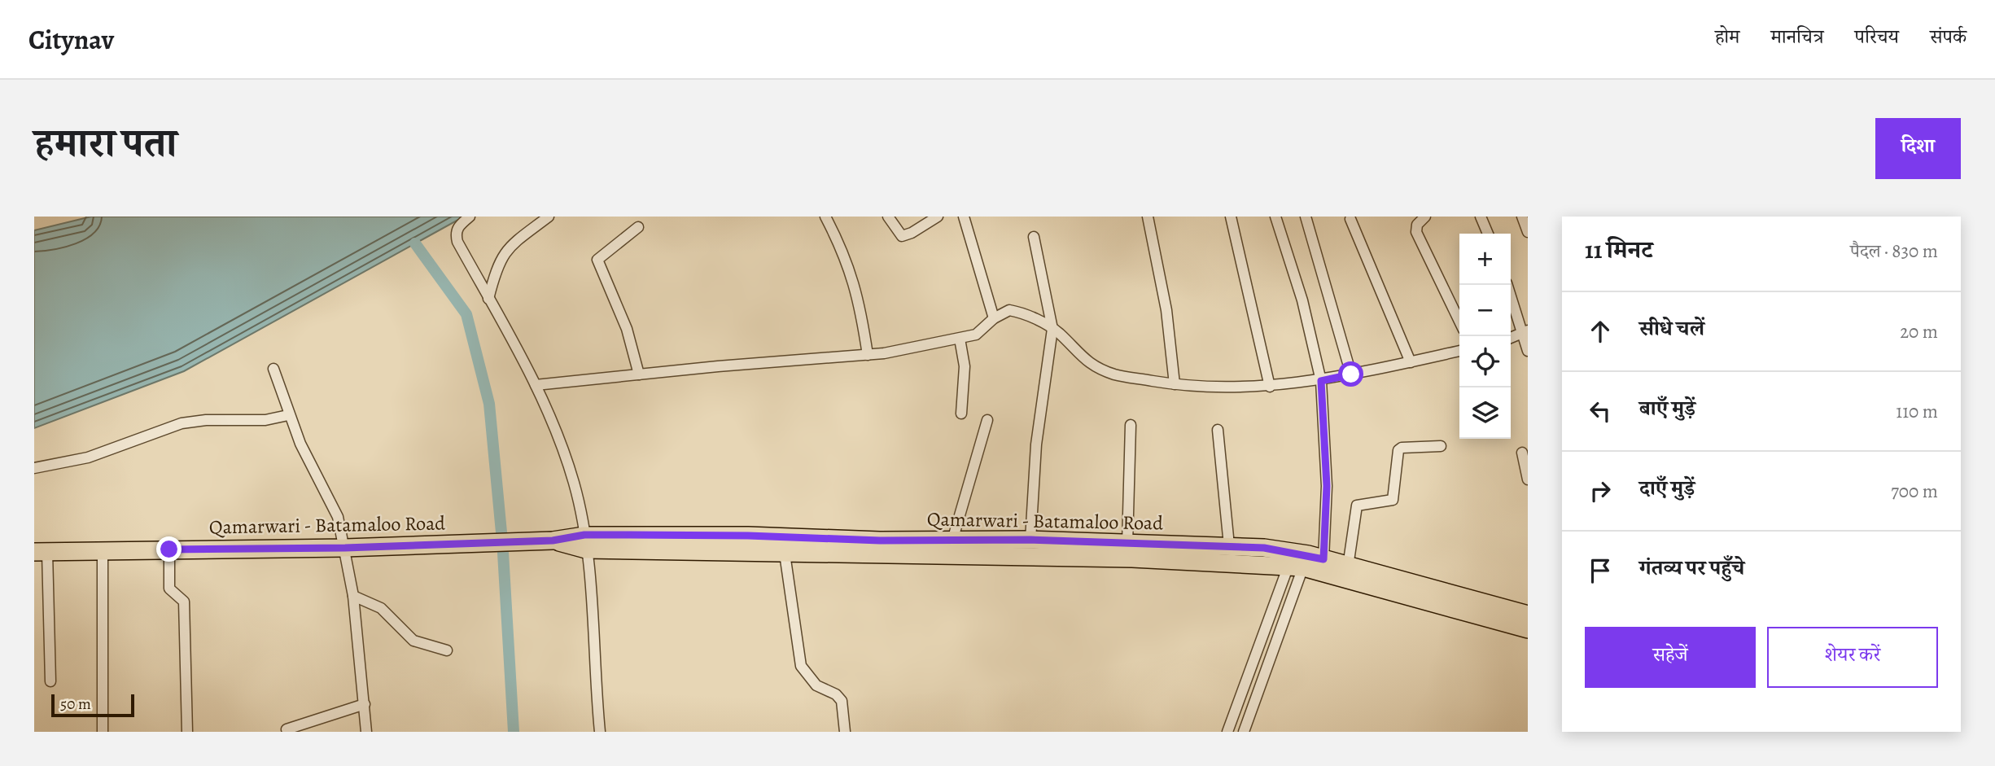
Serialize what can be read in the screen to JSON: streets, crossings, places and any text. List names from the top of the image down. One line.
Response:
{"streets":{"main road":["Qamarwari - Batamaloo Road"]},"scale_bar":"50 m","page":{"header":"Citynav","nav":["होम","मानचित्र","परिचय","संपर्क"],"title":"हमारा पता","buttons":["दिशा",["सहेजें","शेयर करें"]],"heading":["11 मिनट","पैदल · 830 m"],"map_buttons":["+","−"],"list":[["सीधे चलें","20 m"],["बाएँ मुड़ें","110 m"],["दाएँ मुड़ें","700 m"],"गंतव्य पर पहुँचे"],"scale":"50 m"}}
